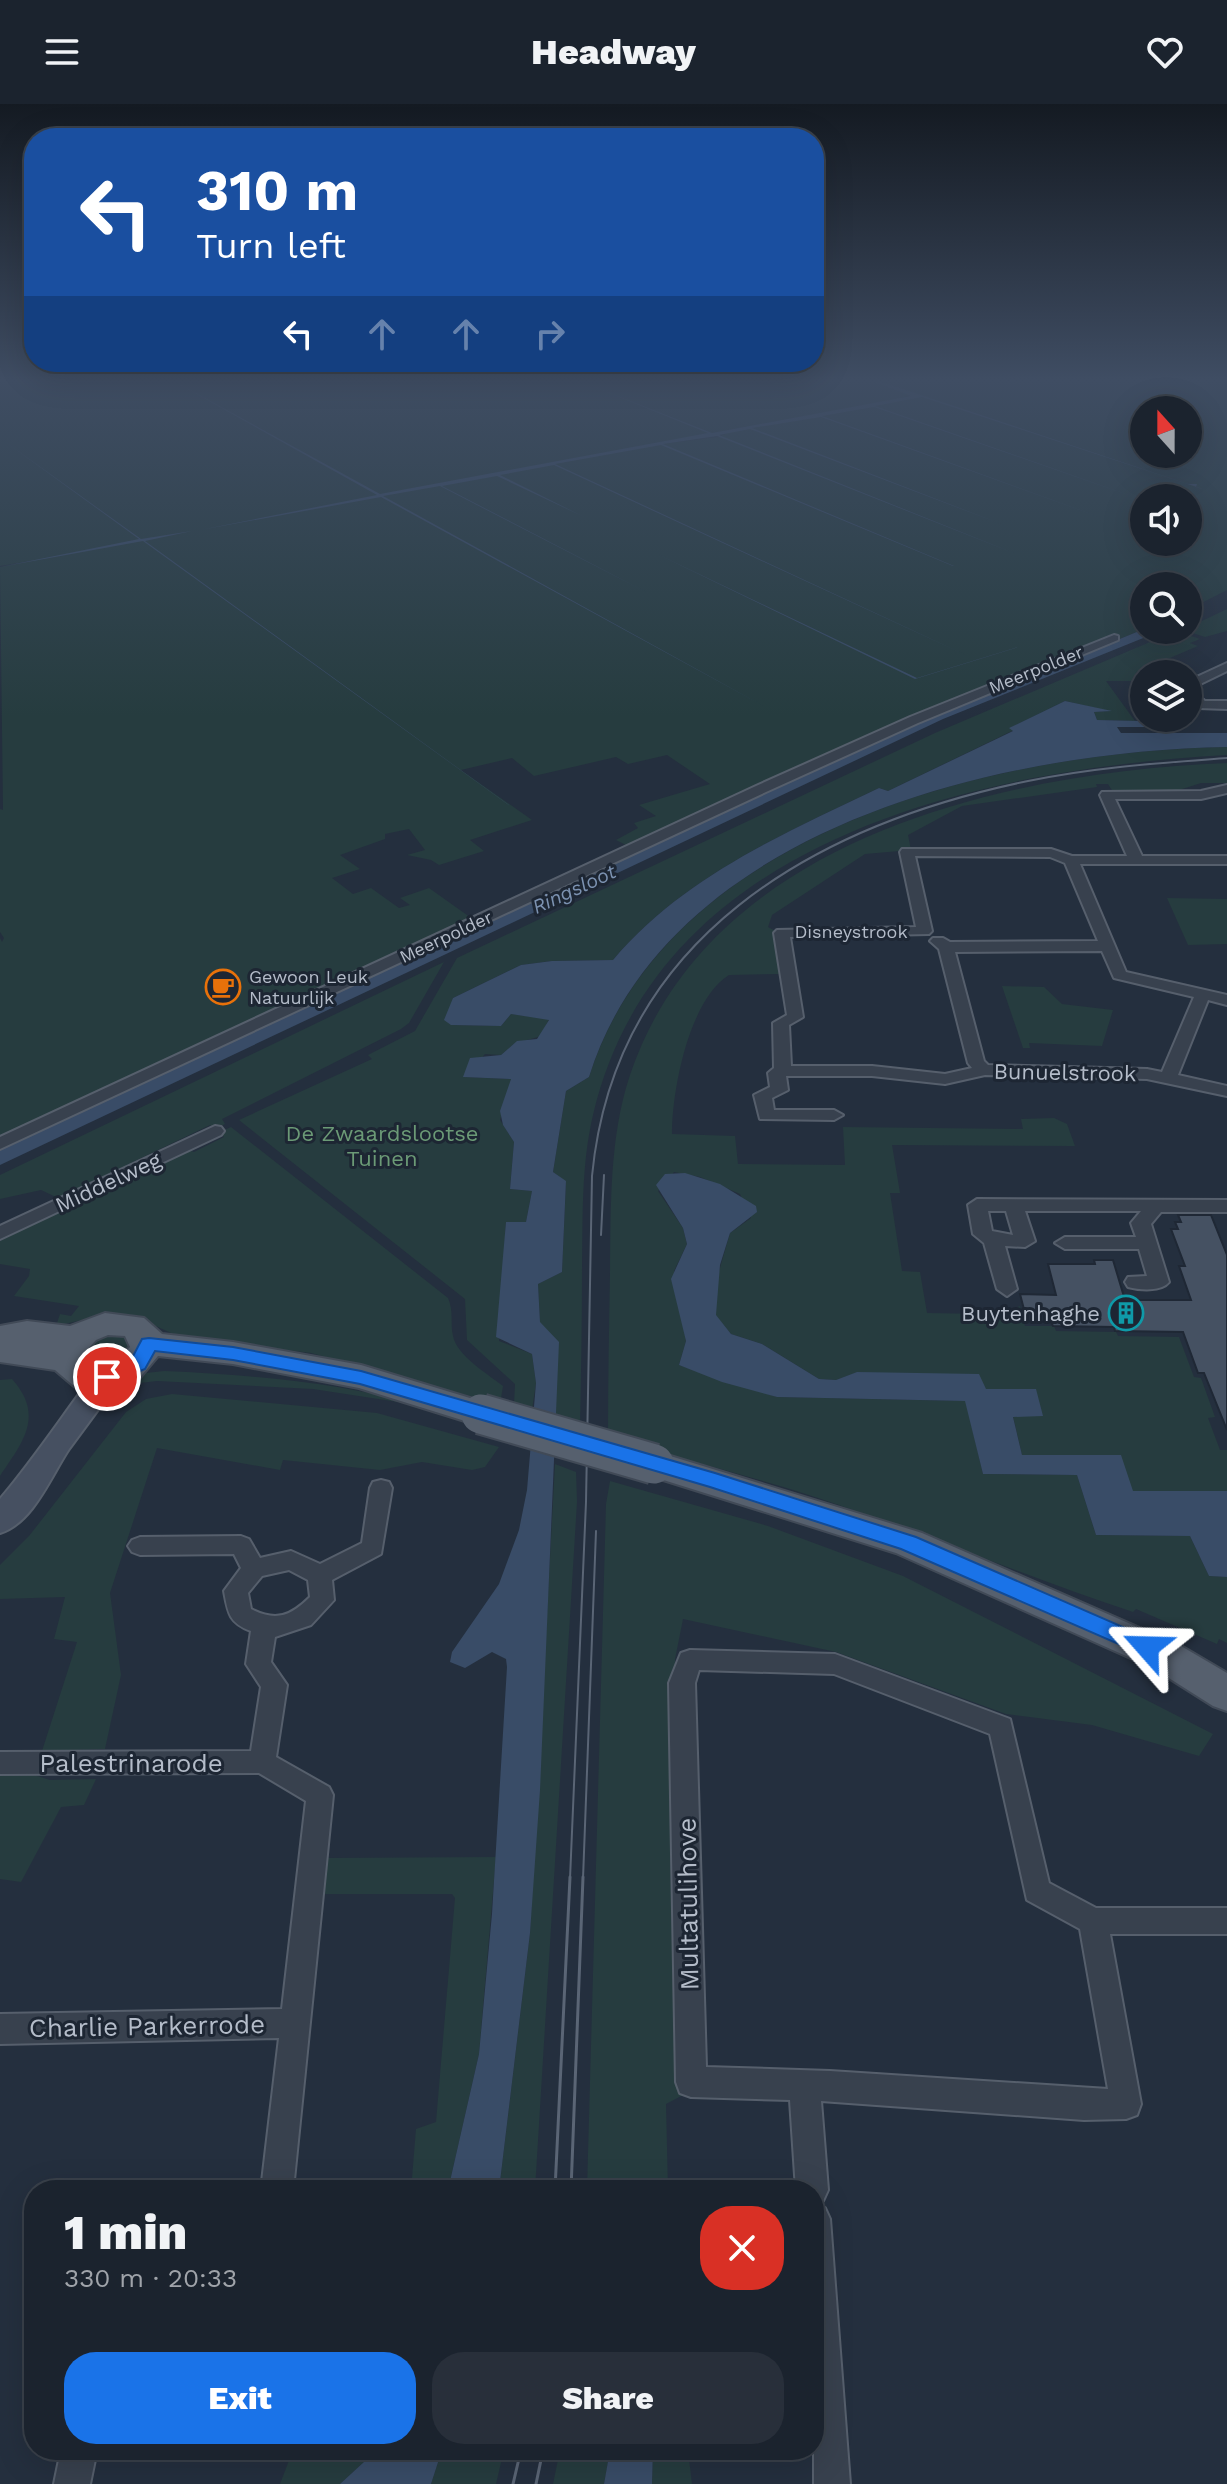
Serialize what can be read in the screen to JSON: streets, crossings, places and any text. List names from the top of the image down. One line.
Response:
{"streets":{"street":["Meerpolder","Disneystrook","Bunuelstrook","Middelweg","Palestrinarode","Multatulihove","Charlie Parkerrode"]},"crossings":[["Palestrinarode","Charlie Parkerrode"]],"water":["Ringsloot"],"parks":["De Zwaardslootse Tuinen"],"places":{"cafe":["Gewoon Leuk Natuurlijk"],"building":["Buytenhaghe"]},"north":"top","page":{"header":"Headway","turn":["310 m","Turn left"],"heading":["1 min","330 m · 20:33"],"buttons":["Exit","Share"]}}
